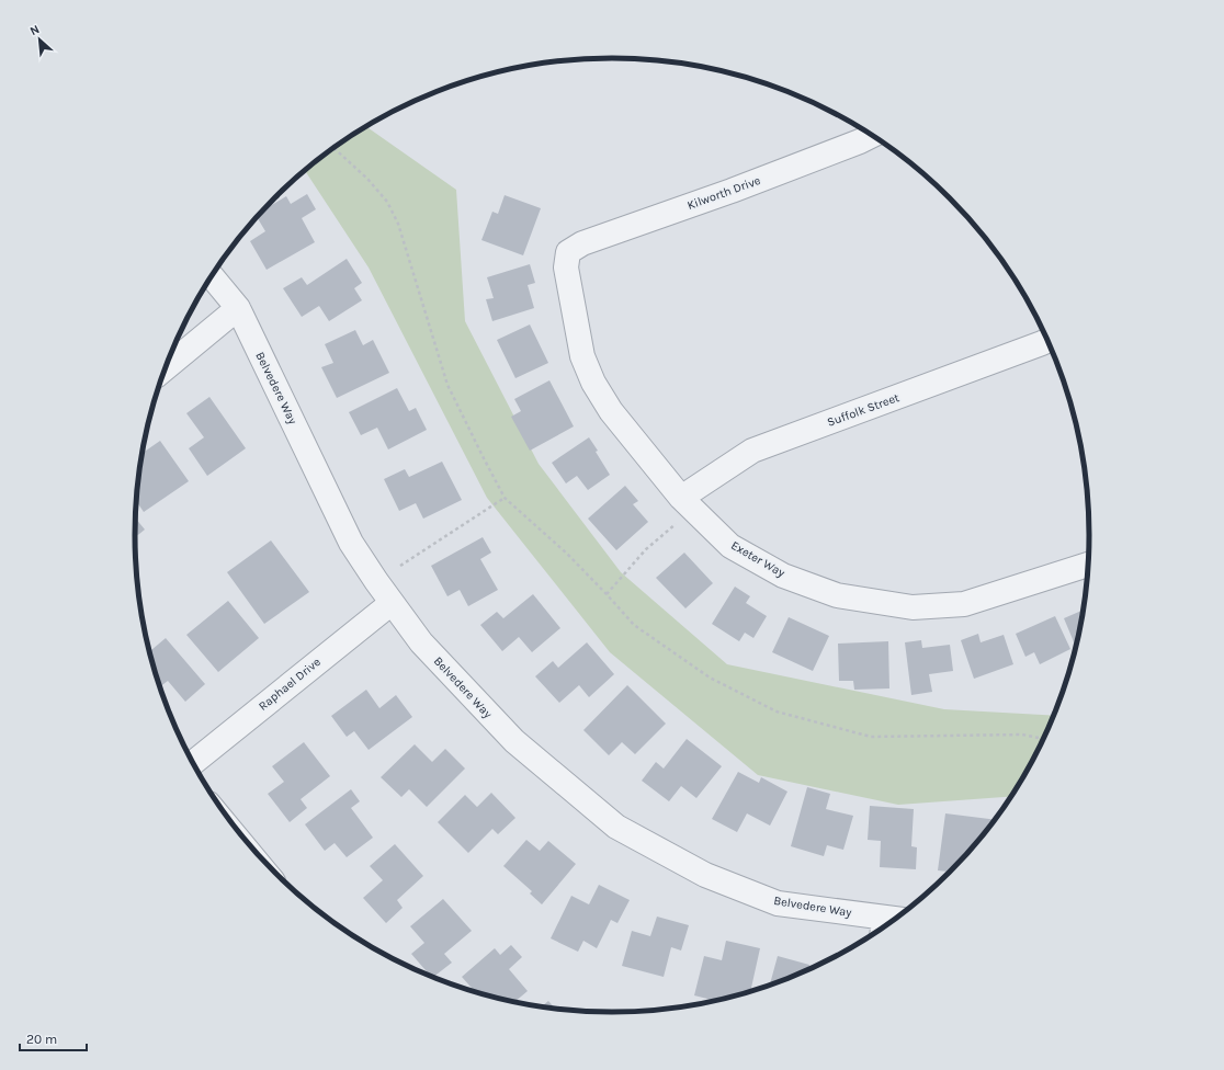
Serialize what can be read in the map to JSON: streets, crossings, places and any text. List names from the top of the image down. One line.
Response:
{"streets":{"street":["Kilworth Drive","Belvedere Way","Suffolk Street","Exeter Way","Raphael Drive"]},"crossings":[["Kilworth Drive","Exeter Way"],["Belvedere Way","Raphael Drive"],["Suffolk Street","Exeter Way"]],"scale_bar":"20 m","north":"top left"}
